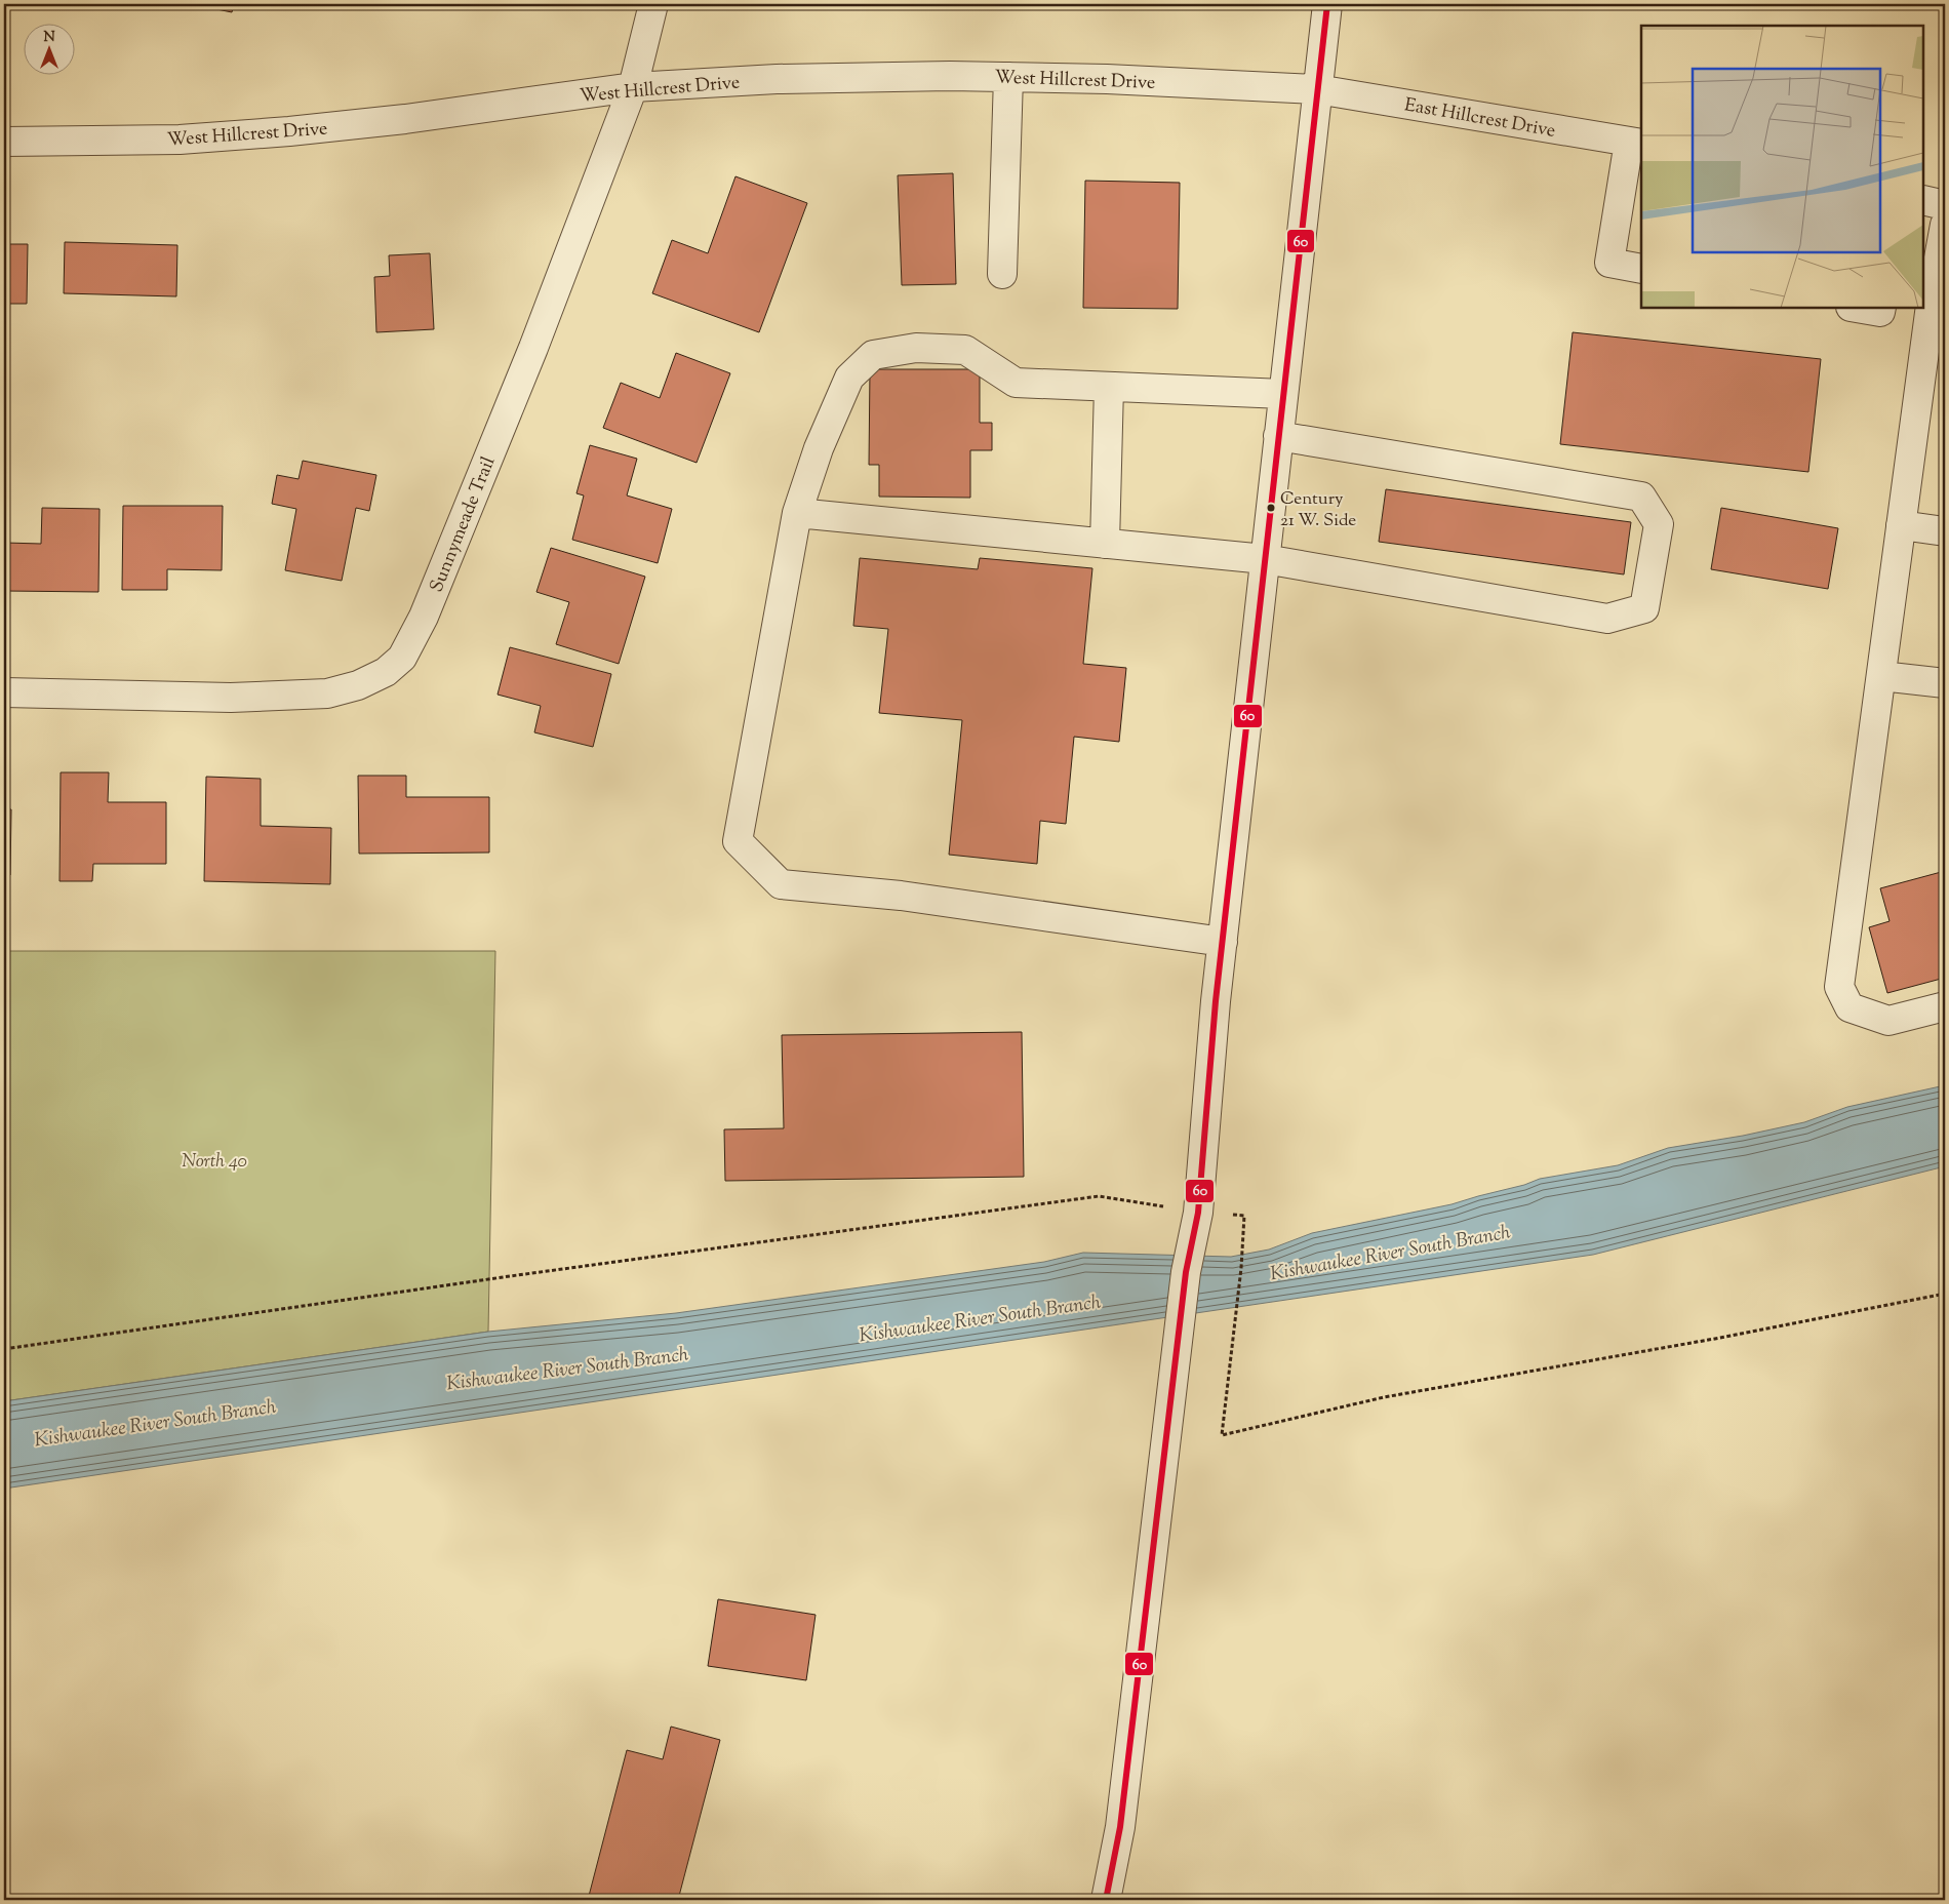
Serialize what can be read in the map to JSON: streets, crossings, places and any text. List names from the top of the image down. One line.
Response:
{"streets":{"street":["West Hillcrest Drive","East Hillcrest Drive","Sunnymeade Trail"]},"crossings":[["West Hillcrest Drive","East Hillcrest Drive"],["West Hillcrest Drive","Sunnymeade Trail"]],"water":["Kishwaukee River South Branch"],"parks":["North 40"],"places":["Century 21 W. Side"],"lines":["transit line 60"],"north":"top"}
